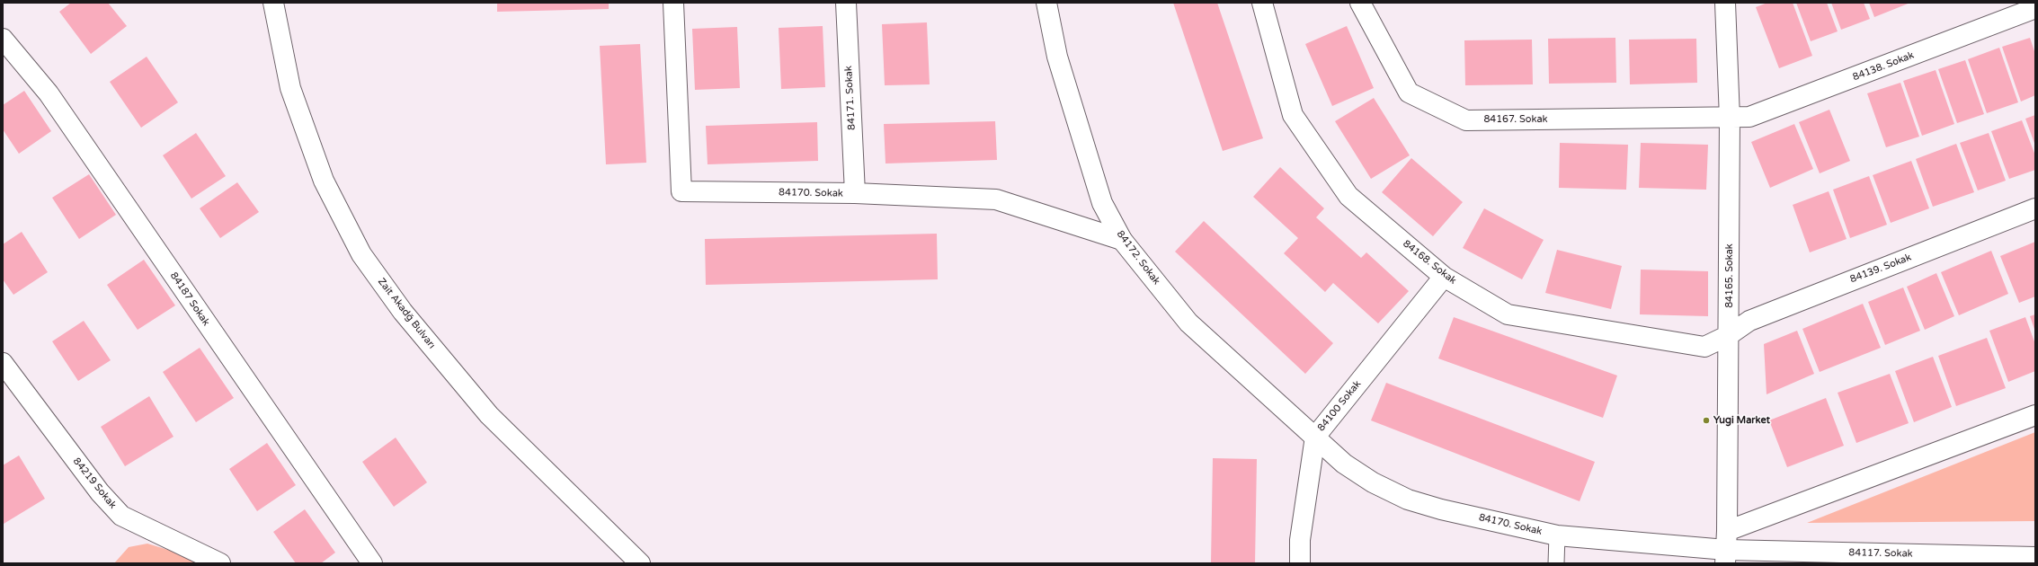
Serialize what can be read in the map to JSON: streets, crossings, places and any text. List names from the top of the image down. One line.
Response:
{"streets":{"street":["84138. Sokak","84171. Sokak","84167. Sokak","84170. Sokak","84172. Sokak","84168. Sokak","84139. Sokak","84165. Sokak","84187 Sokak","Zait Akadğ Bulvarı","84100 Sokak","84219 Sokak","84117. Sokak"]},"crossings":[["84138. Sokak","84167. Sokak"],["84138. Sokak","84165. Sokak"],["84171. Sokak","84170. Sokak"],["84167. Sokak","84165. Sokak"],["84170. Sokak","84172. Sokak"],["84170. Sokak","84165. Sokak"],["84170. Sokak","84100 Sokak"],["84170. Sokak","84117. Sokak"],["84172. Sokak","84100 Sokak"],["84168. Sokak","84139. Sokak"],["84168. Sokak","84165. Sokak"],["84168. Sokak","84100 Sokak"],["84139. Sokak","84165. Sokak"],["84165. Sokak","84117. Sokak"]],"places":["Yugi Market"]}
